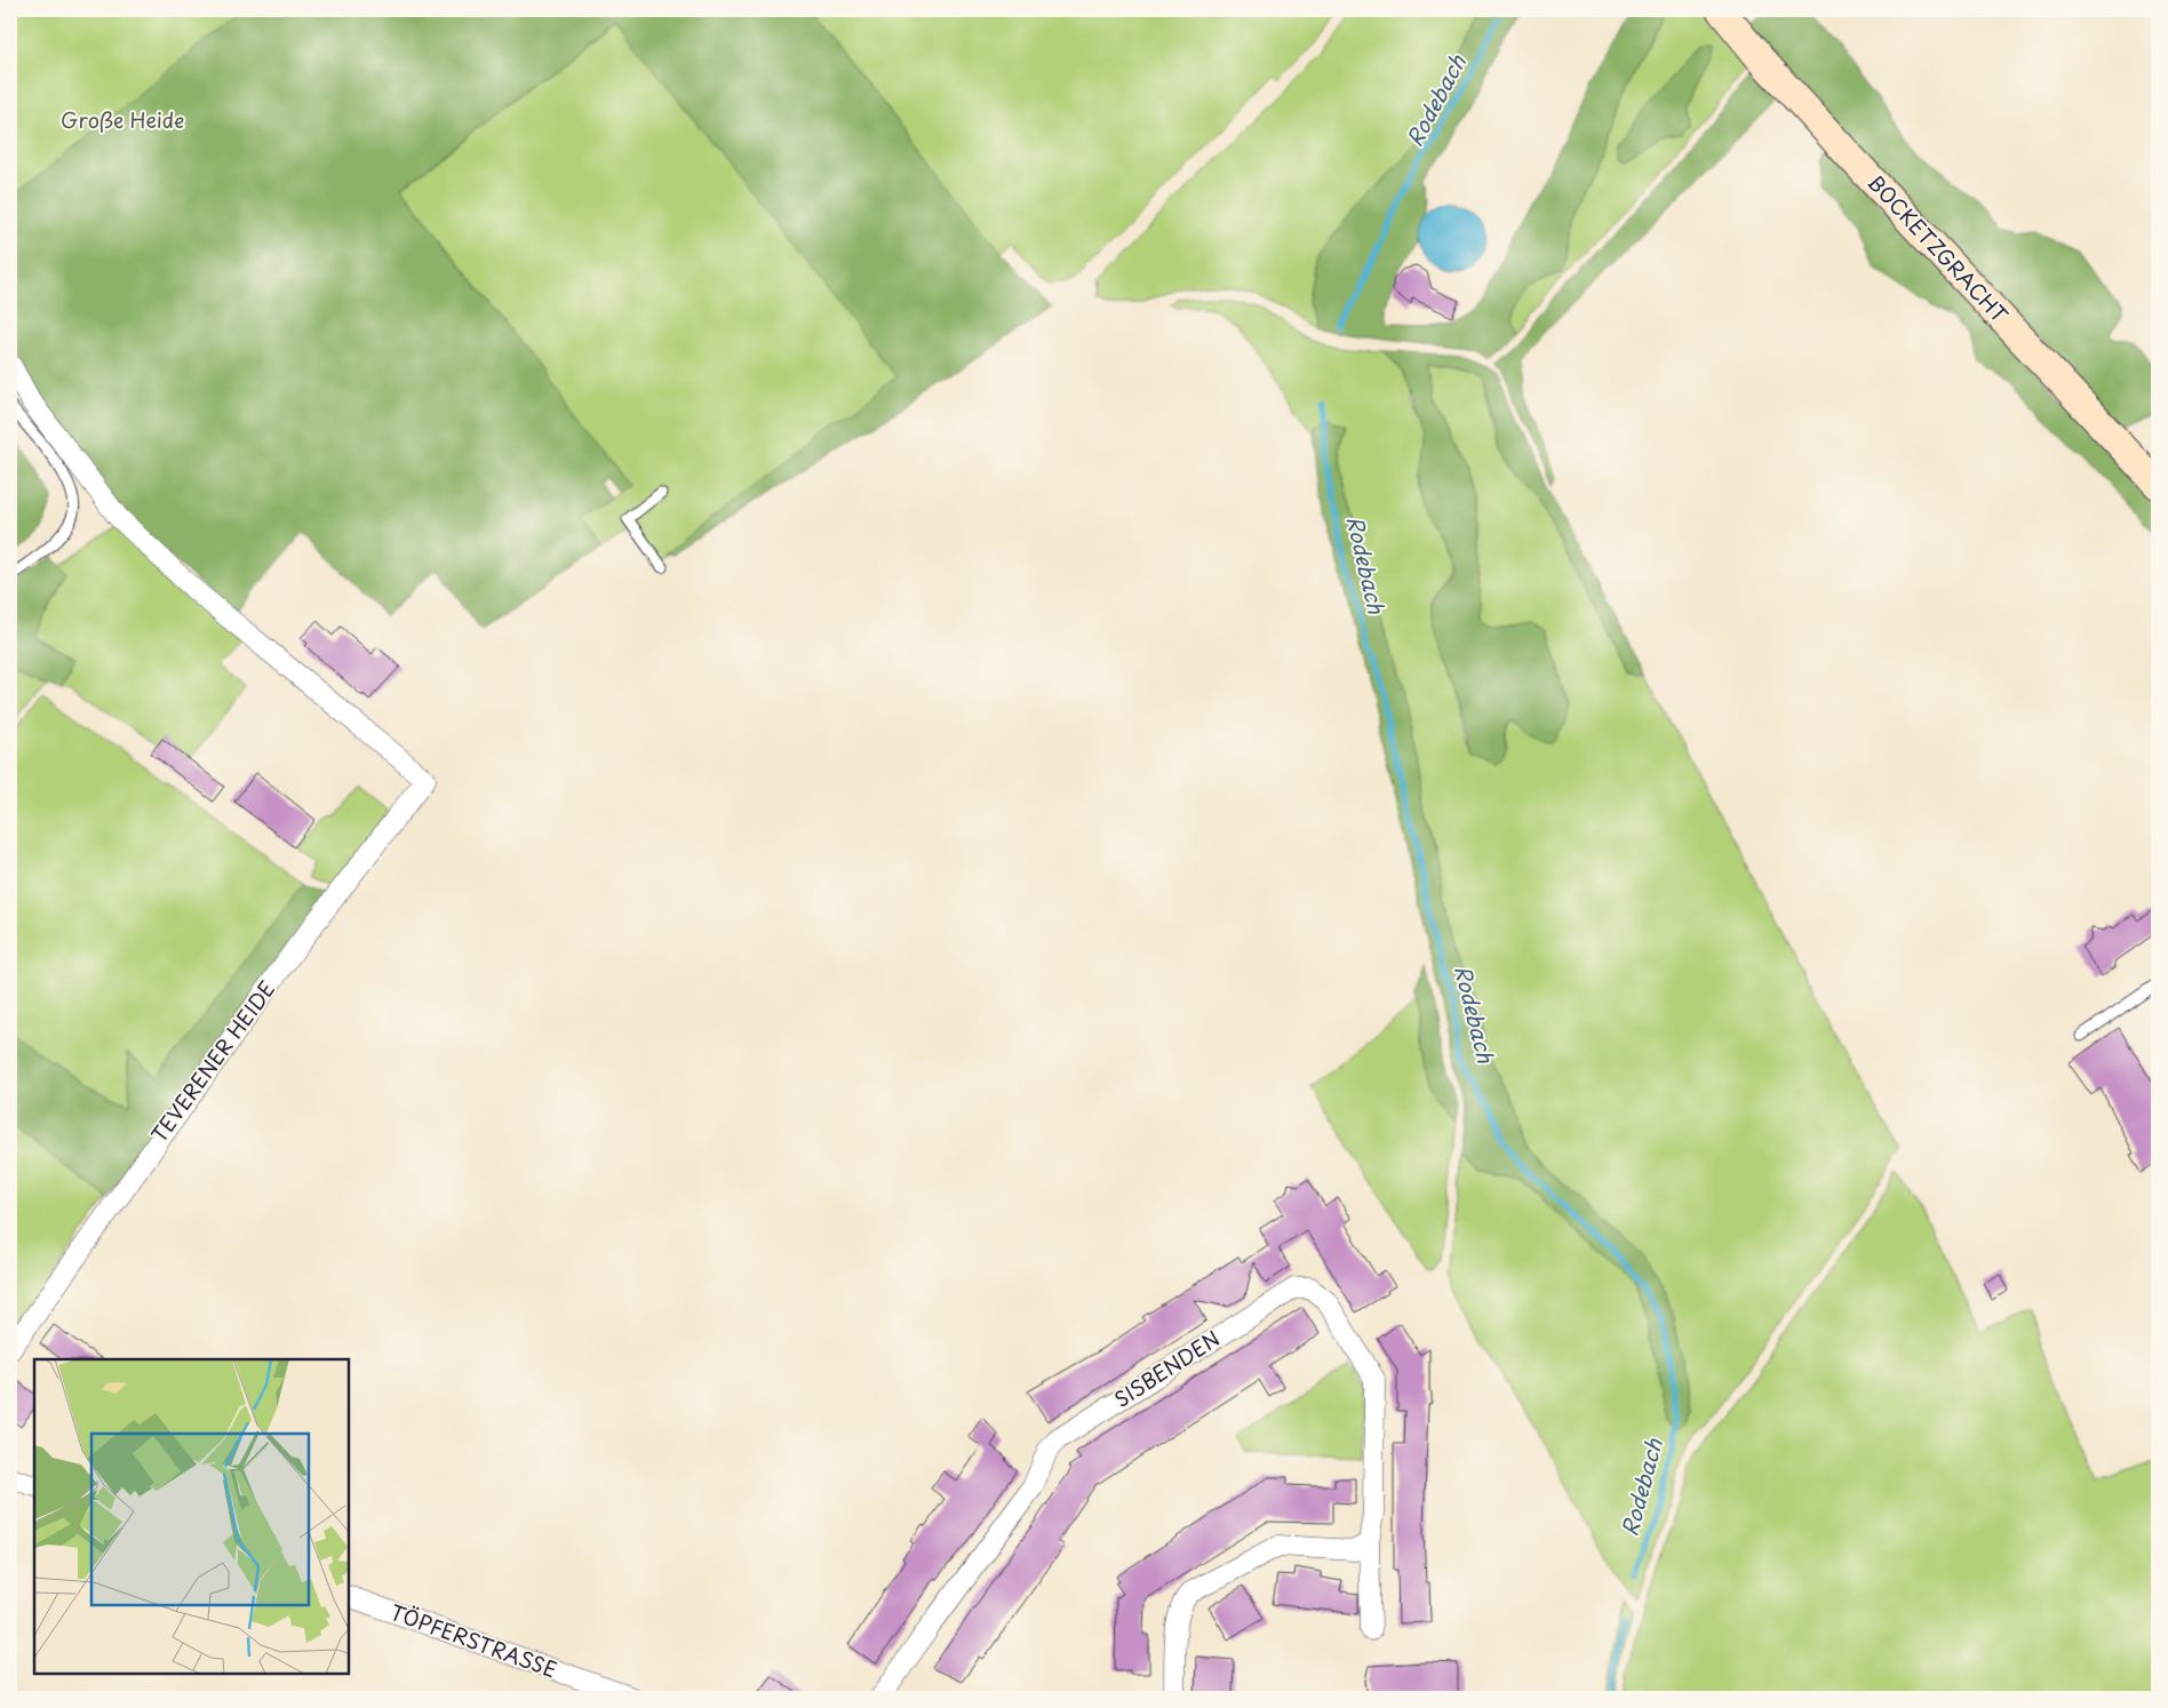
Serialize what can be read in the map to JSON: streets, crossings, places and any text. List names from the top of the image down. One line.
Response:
{"streets":{"street":["BOCKETZGRACHT","TEVERENER HEIDE","SISBENDEN","TÖPFERSTRASSE"]},"water":["Rodebach"],"parks":["Große Heide"]}
